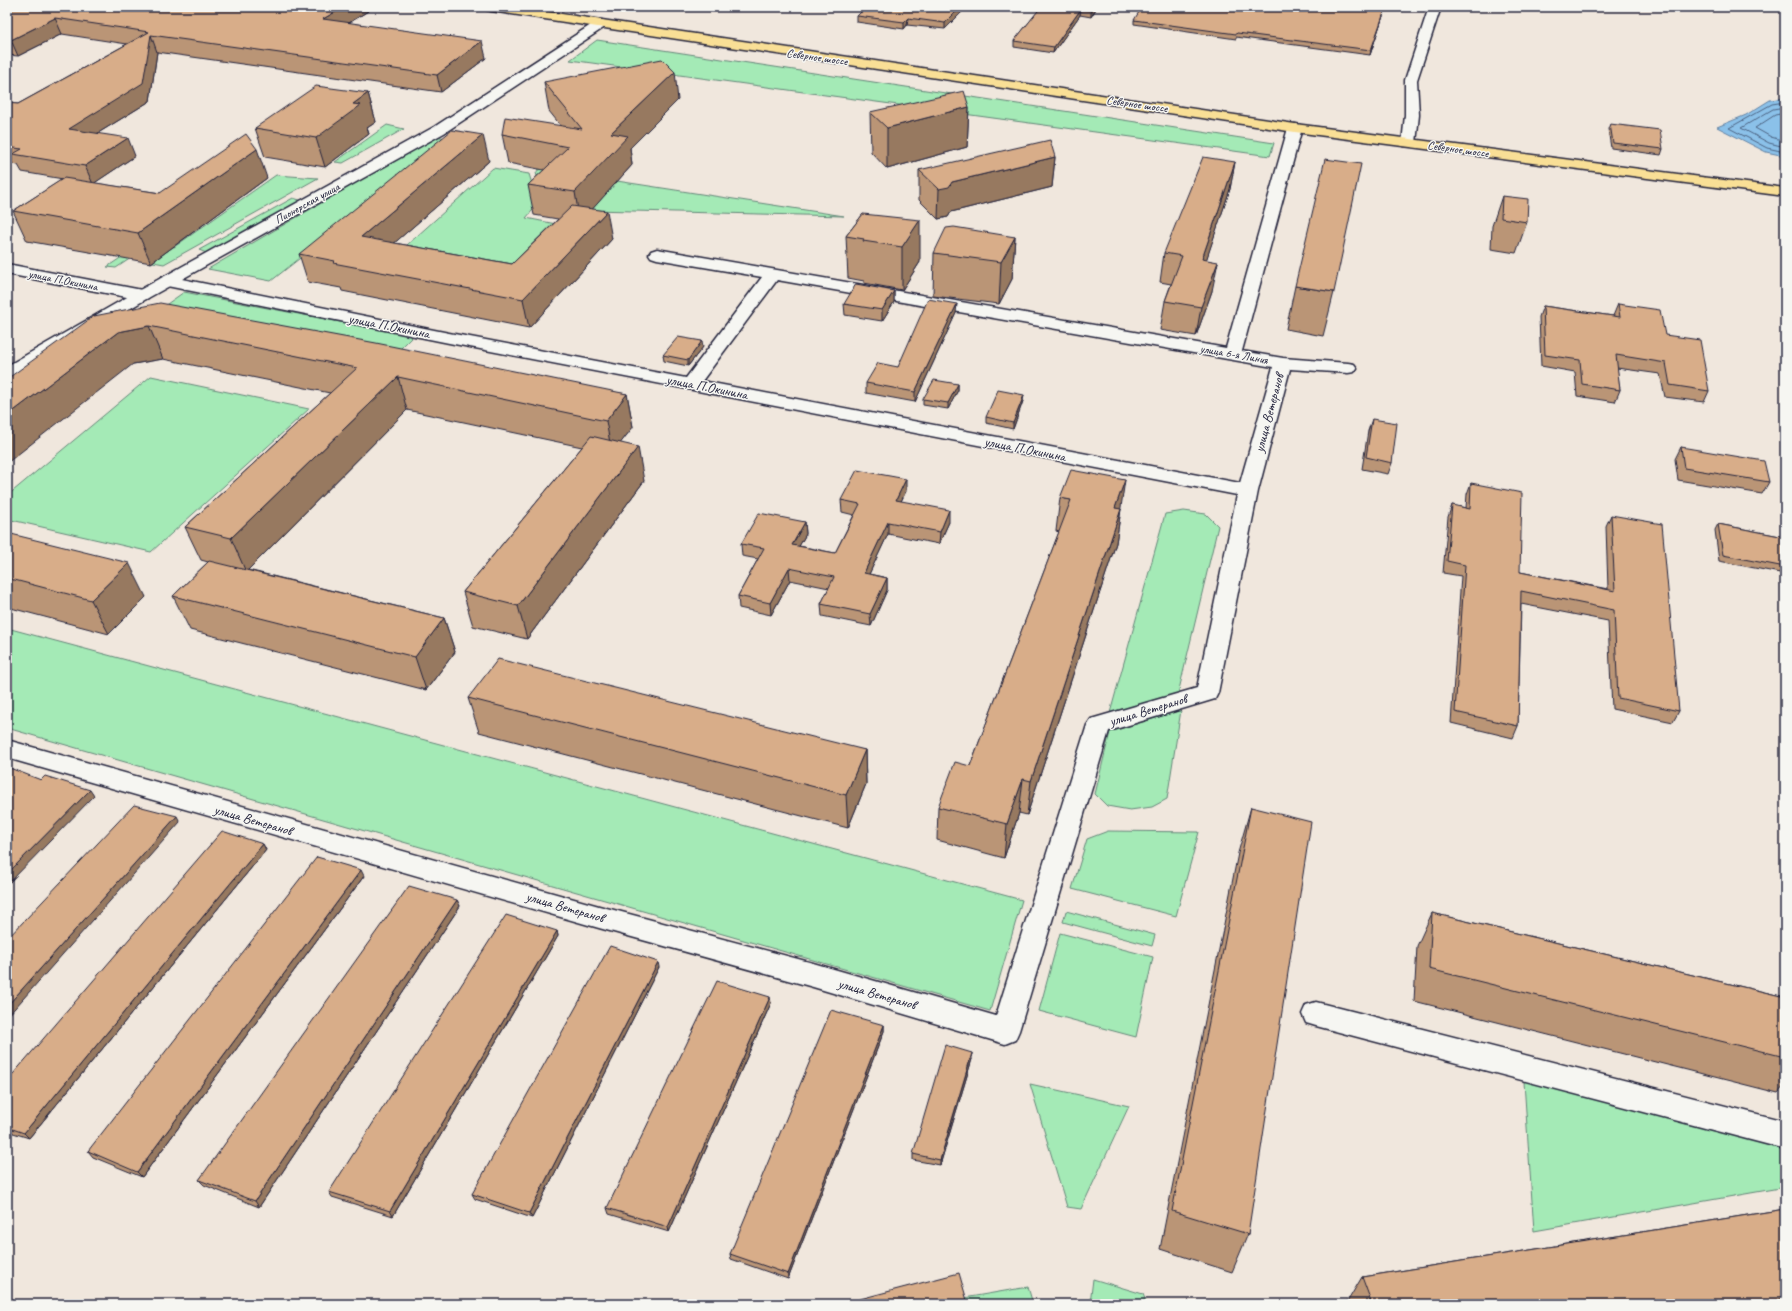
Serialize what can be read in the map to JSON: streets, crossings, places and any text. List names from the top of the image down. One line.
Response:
{"streets":{"main road":["Северное шоссе"],"street":["Пионерская улица","улица П.Окинина","улица 6-я Линия","улица Ветеранов"]},"crossings":[["Северное шоссе","Пионерская улица"],["Пионерская улица","улица П.Окинина"],["улица П.Окинина","улица Ветеранов"],["улица 6-я Линия","улица Ветеранов"]]}
